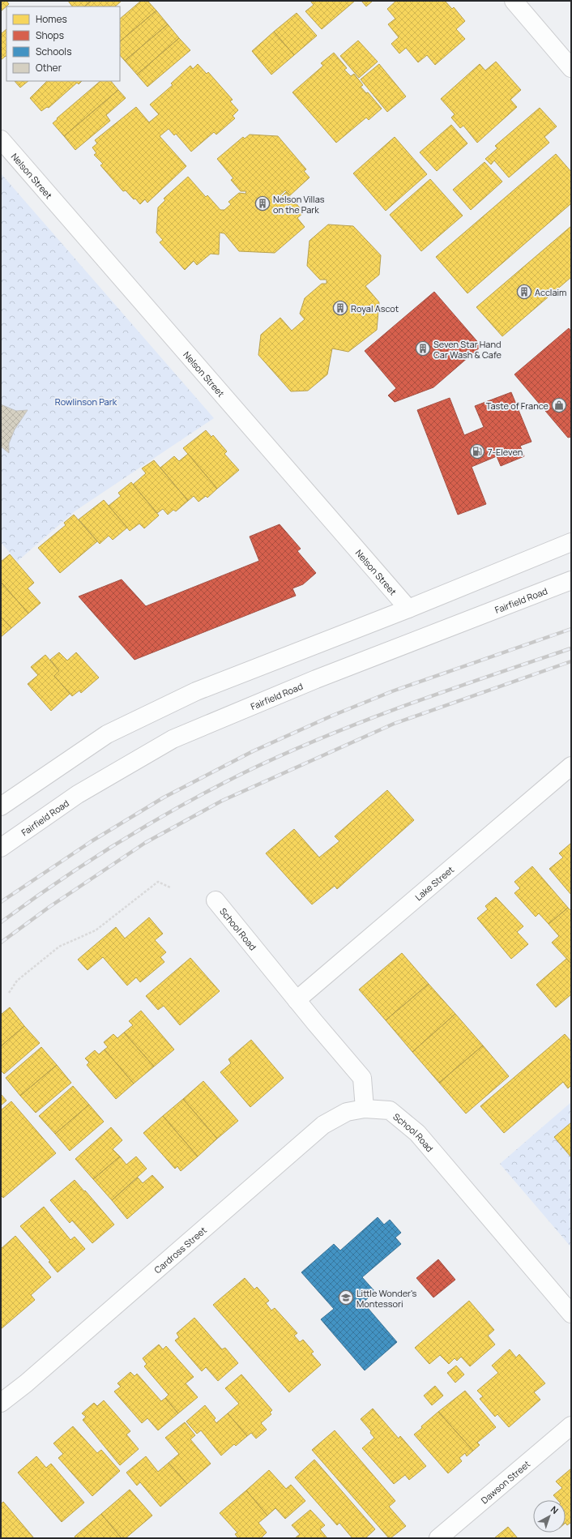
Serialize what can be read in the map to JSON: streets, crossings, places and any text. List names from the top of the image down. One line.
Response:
{"streets":{"street":["Nelson Street","Fairfield Road","Lake Street","School Road","Cardross Street","Dawson Street"]},"crossings":[["Lake Street","School Road"],["School Road","Cardross Street"]],"parks":["Rowlinson Park"],"places":{"building":["Nelson Villas on the Park","Acclaim","Royal Ascot","Seven Star Hand Car Wash & Cafe"],"shop":["Taste of France"],"fuel station":["7-Eleven"],"school or university":["Little Wonder's Montessori"]},"legend":["Homes","Shops","Schools","Other"],"north":"top right"}
